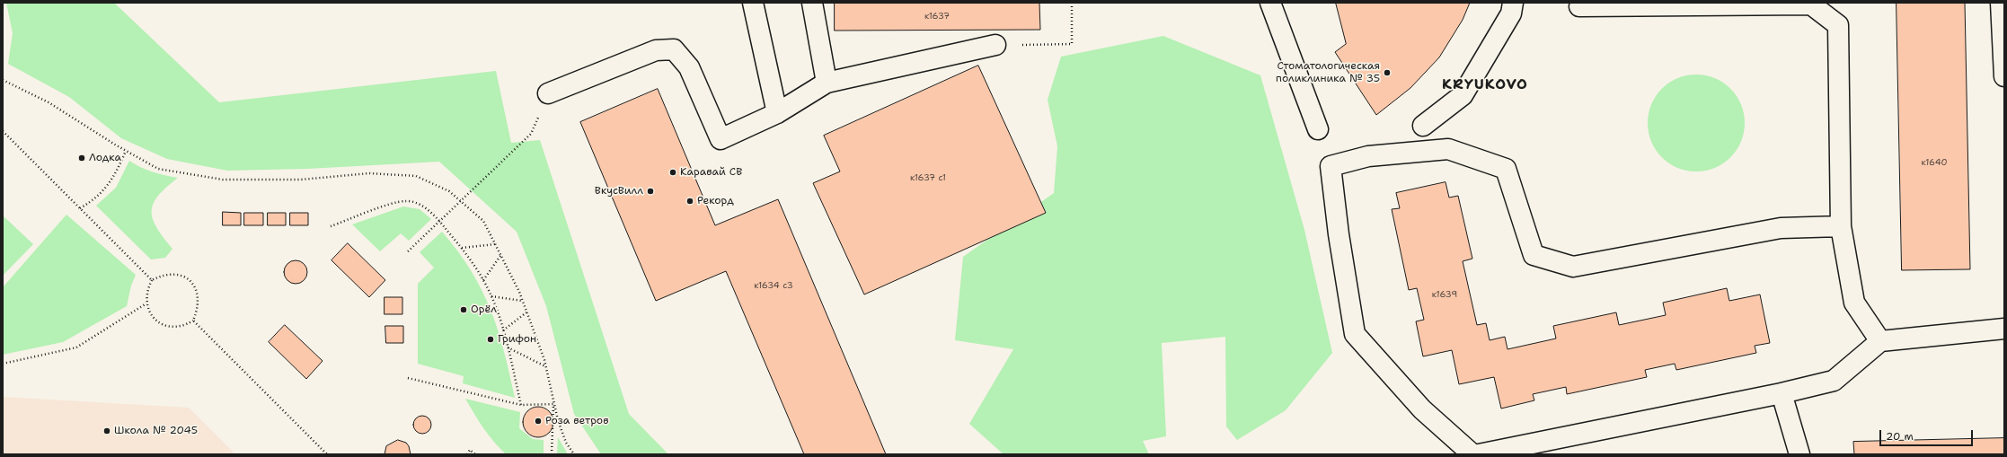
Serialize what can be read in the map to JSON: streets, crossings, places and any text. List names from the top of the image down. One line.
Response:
{"districts":["KRYUKOVO"],"places":["Стоматологическая поликлиника № 35","Лодка","Каравай СВ","ВкусВилл","Рекорд","Орёл","Грифон","Роза ветров","Школа № 2045"],"house_numbers":["к1637","к1640","к1637 с1","к1634 с3","к1639"],"scale_bar":"20 m"}
